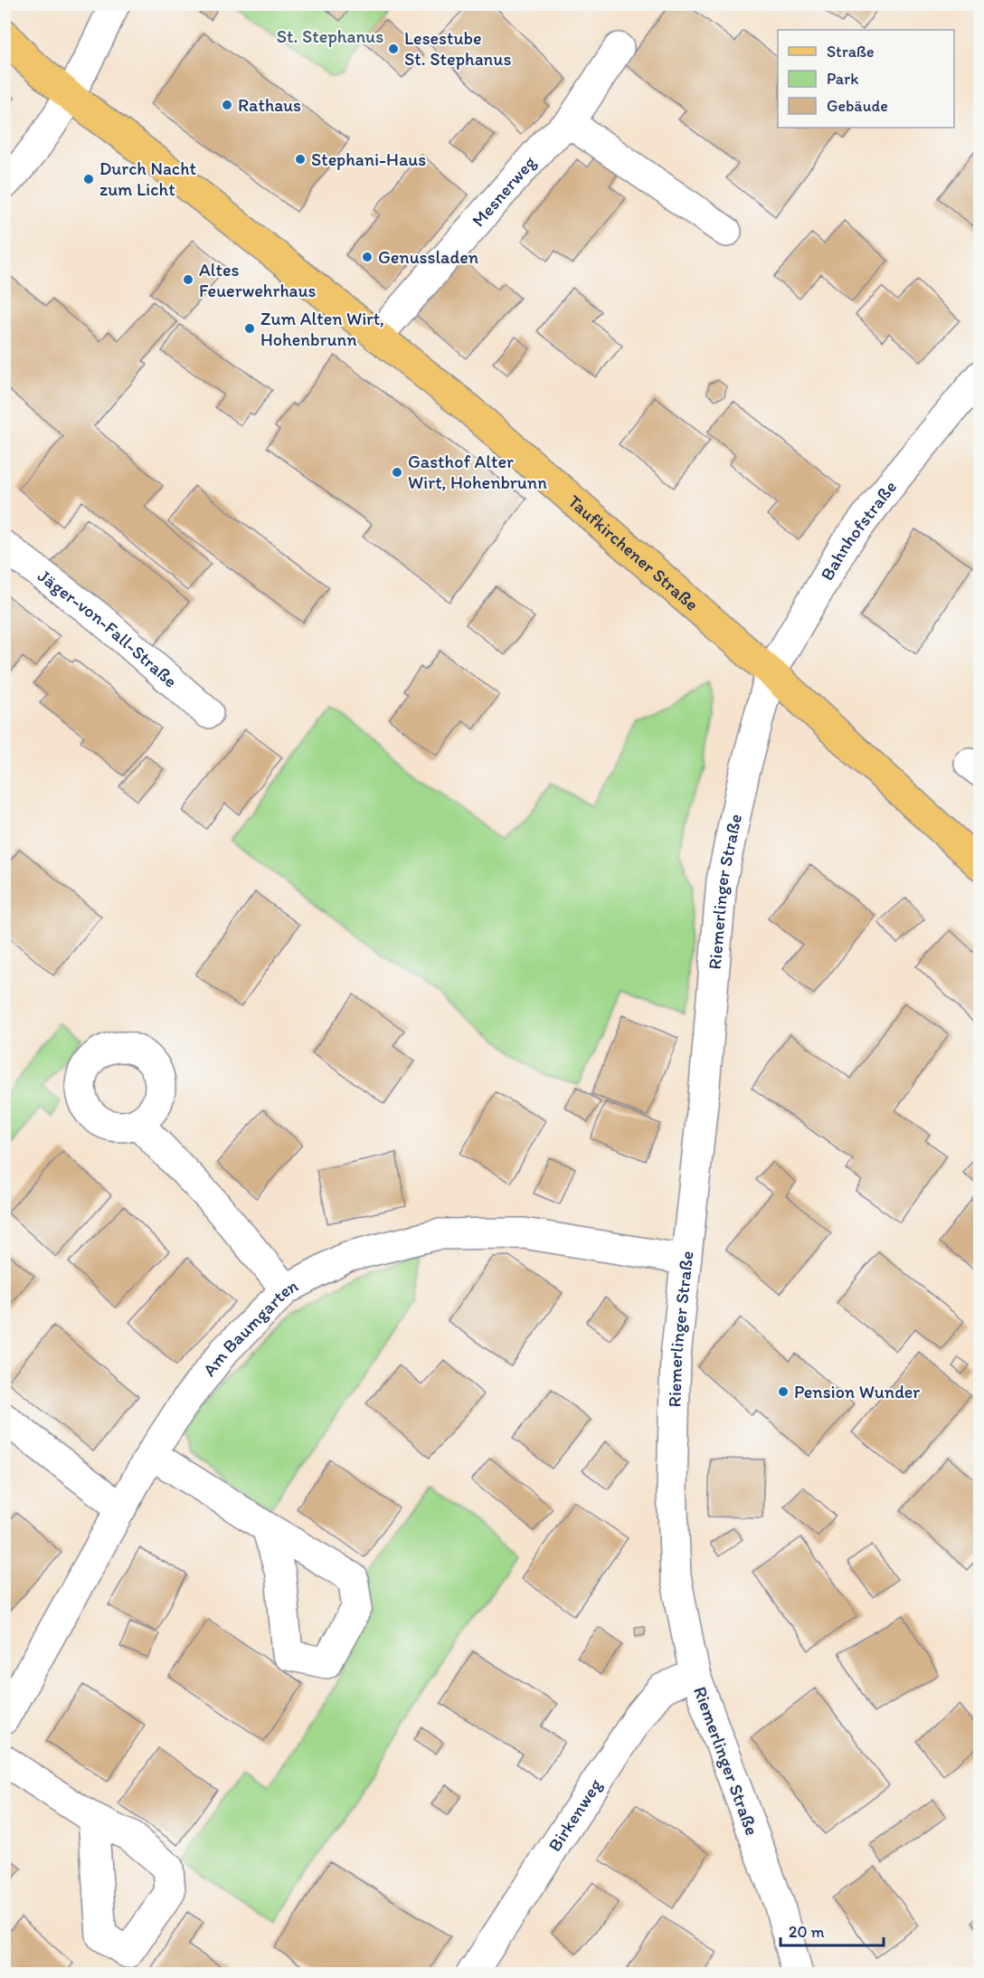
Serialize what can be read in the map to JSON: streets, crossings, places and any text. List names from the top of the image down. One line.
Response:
{"streets":{"main road":["Taufkirchener Straße"],"street":["Mesnerweg","Bahnhofstraße","Jäger-von-Fall-Straße","Riemerlinger Straße","Am Baumgarten","Birkenweg"]},"crossings":[["Mesnerweg","Taufkirchener Straße"],["Bahnhofstraße","Taufkirchener Straße"],["Bahnhofstraße","Riemerlinger Straße"],["Taufkirchener Straße","Riemerlinger Straße"],["Riemerlinger Straße","Am Baumgarten"],["Riemerlinger Straße","Birkenweg"]],"parks":["St. Stephanus"],"places":["Lesestube St. Stephanus","Rathaus","Stephani-Haus","Durch Nacht zum Licht","Genussladen","Altes Feuerwehrhaus","Zum Alten Wirt, Hohenbrunn","Gasthof Alter Wirt, Hohenbrunn","Pension Wunder"],"legend":["Straße","Park","Gebäude"],"scale_bar":"20 m"}
